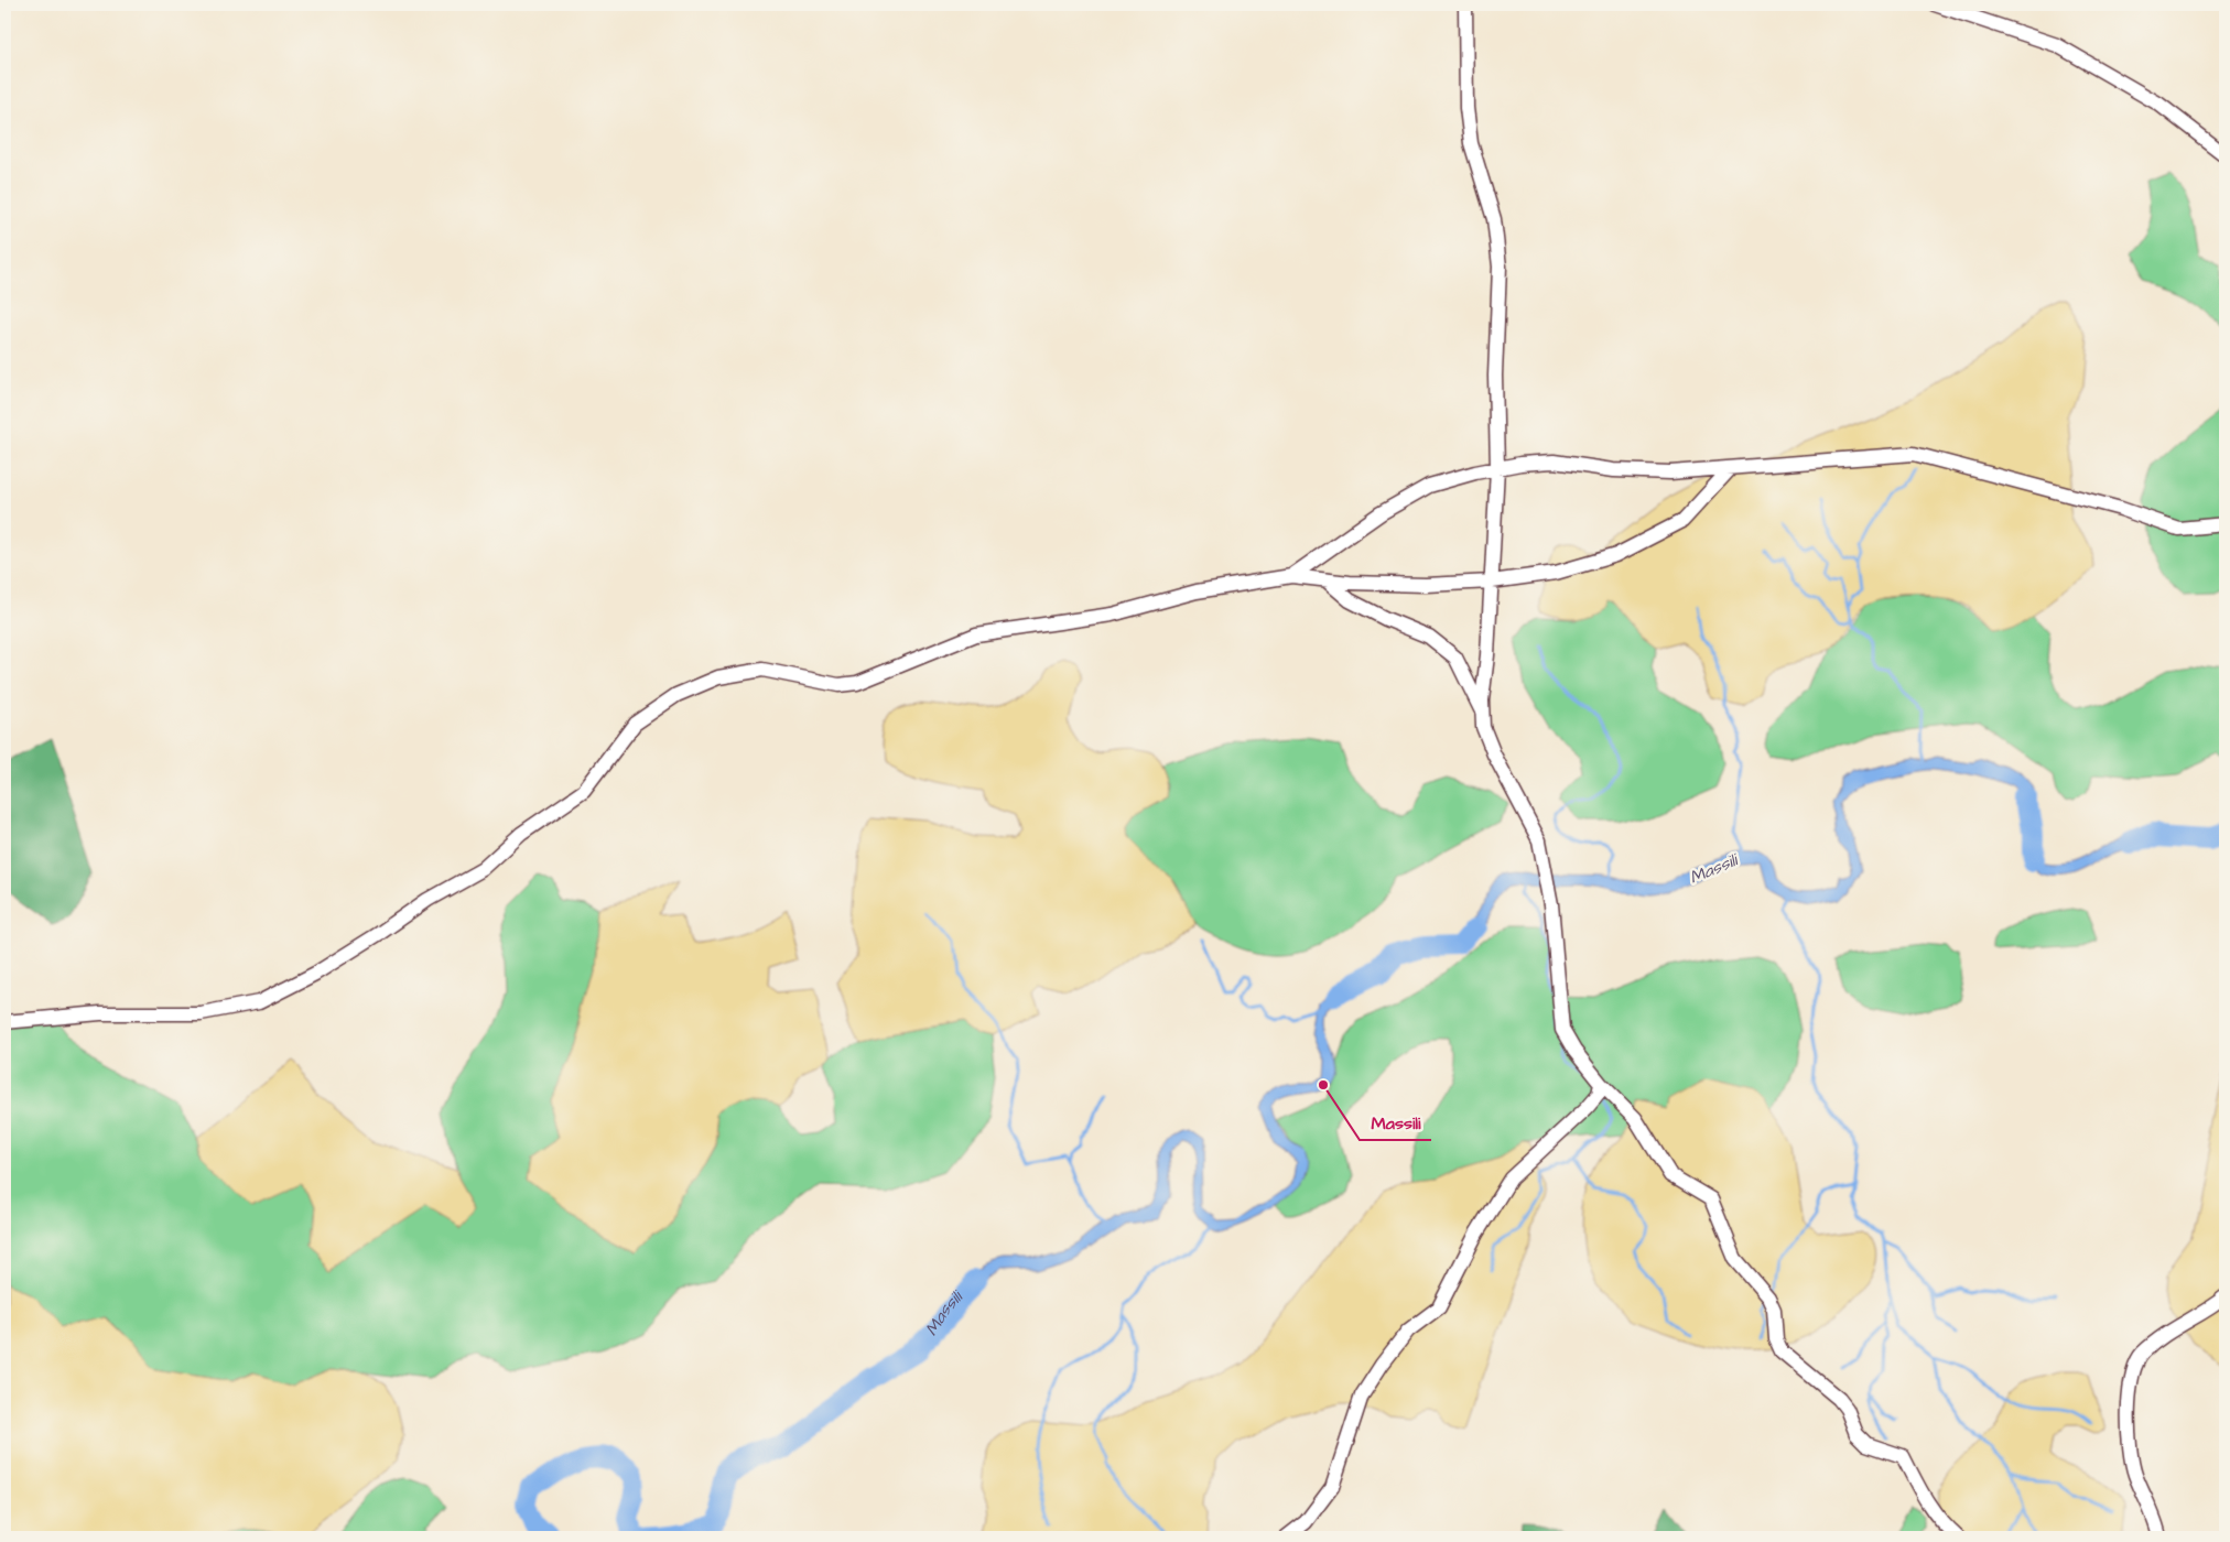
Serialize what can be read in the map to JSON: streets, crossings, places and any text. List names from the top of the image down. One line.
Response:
{"water":["Massili"],"places":["Massili"]}
